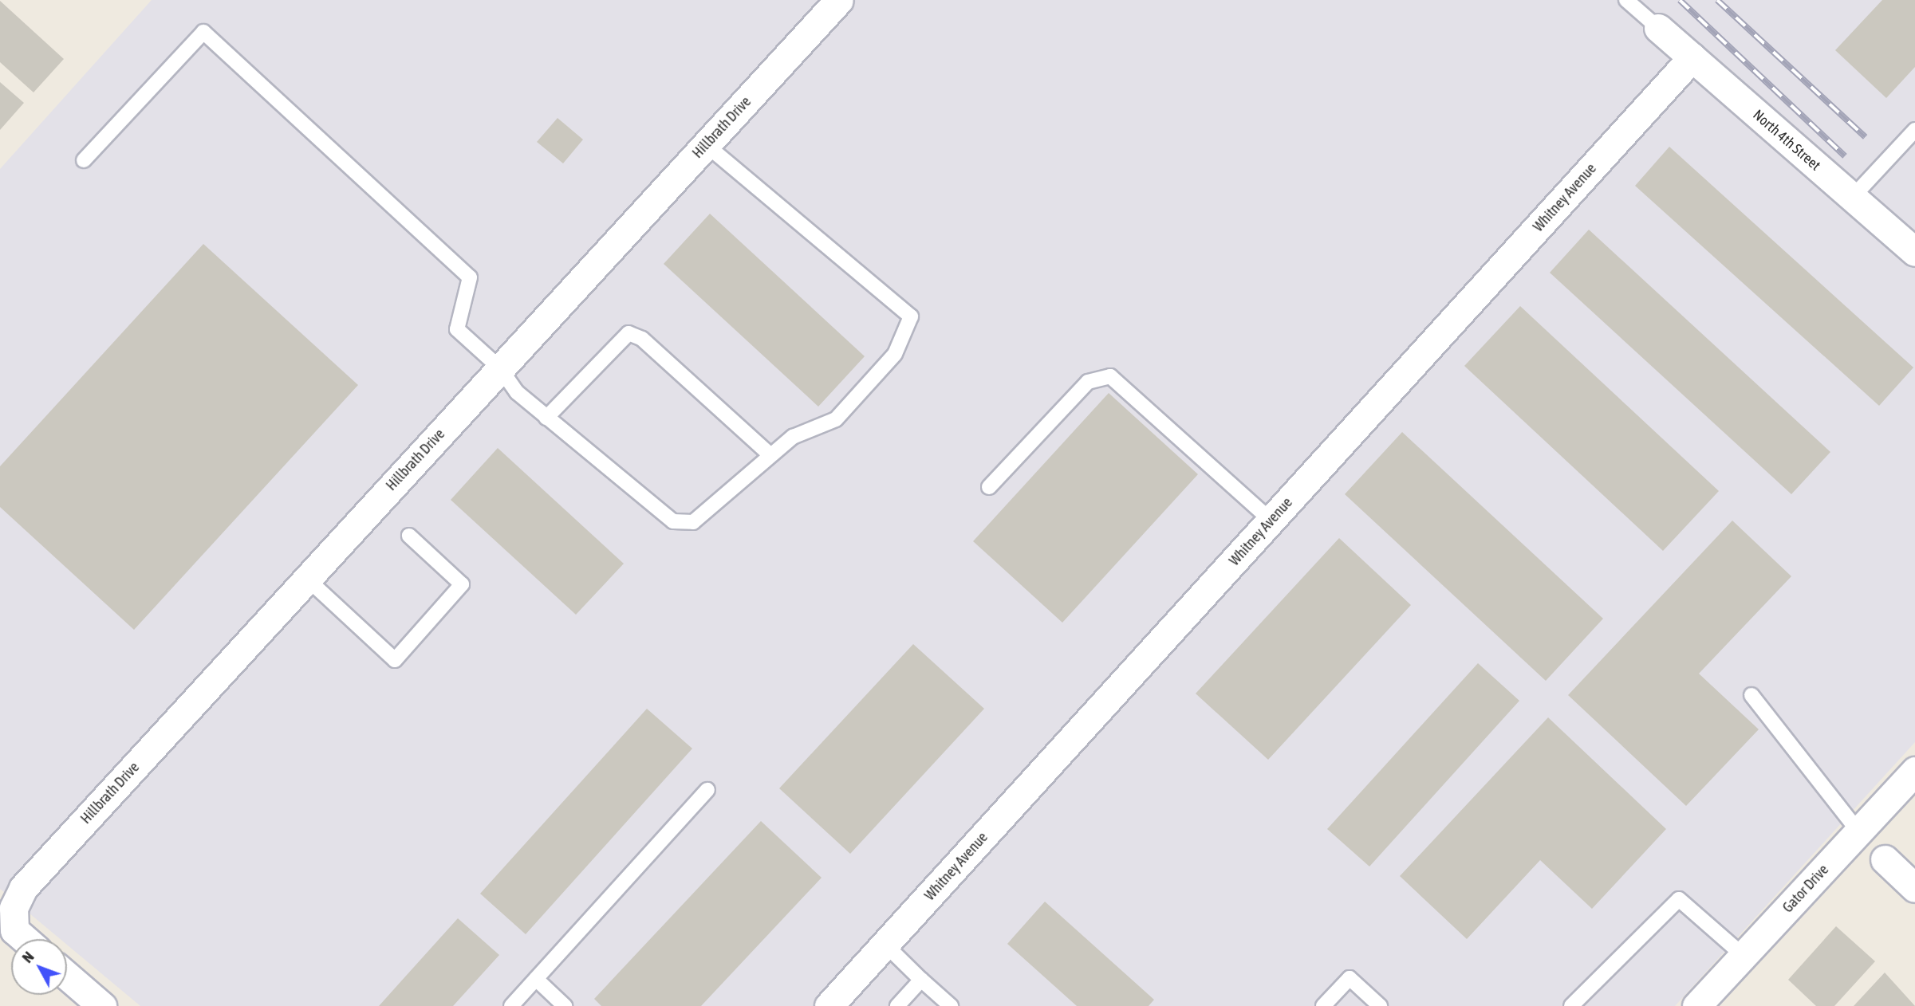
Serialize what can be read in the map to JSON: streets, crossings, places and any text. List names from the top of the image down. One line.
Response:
{"streets":{"street":["Hillbrath Drive","North 4th Street","Whitney Avenue","Gator Drive"]},"crossings":[["North 4th Street","Whitney Avenue"]],"north":"top left"}
